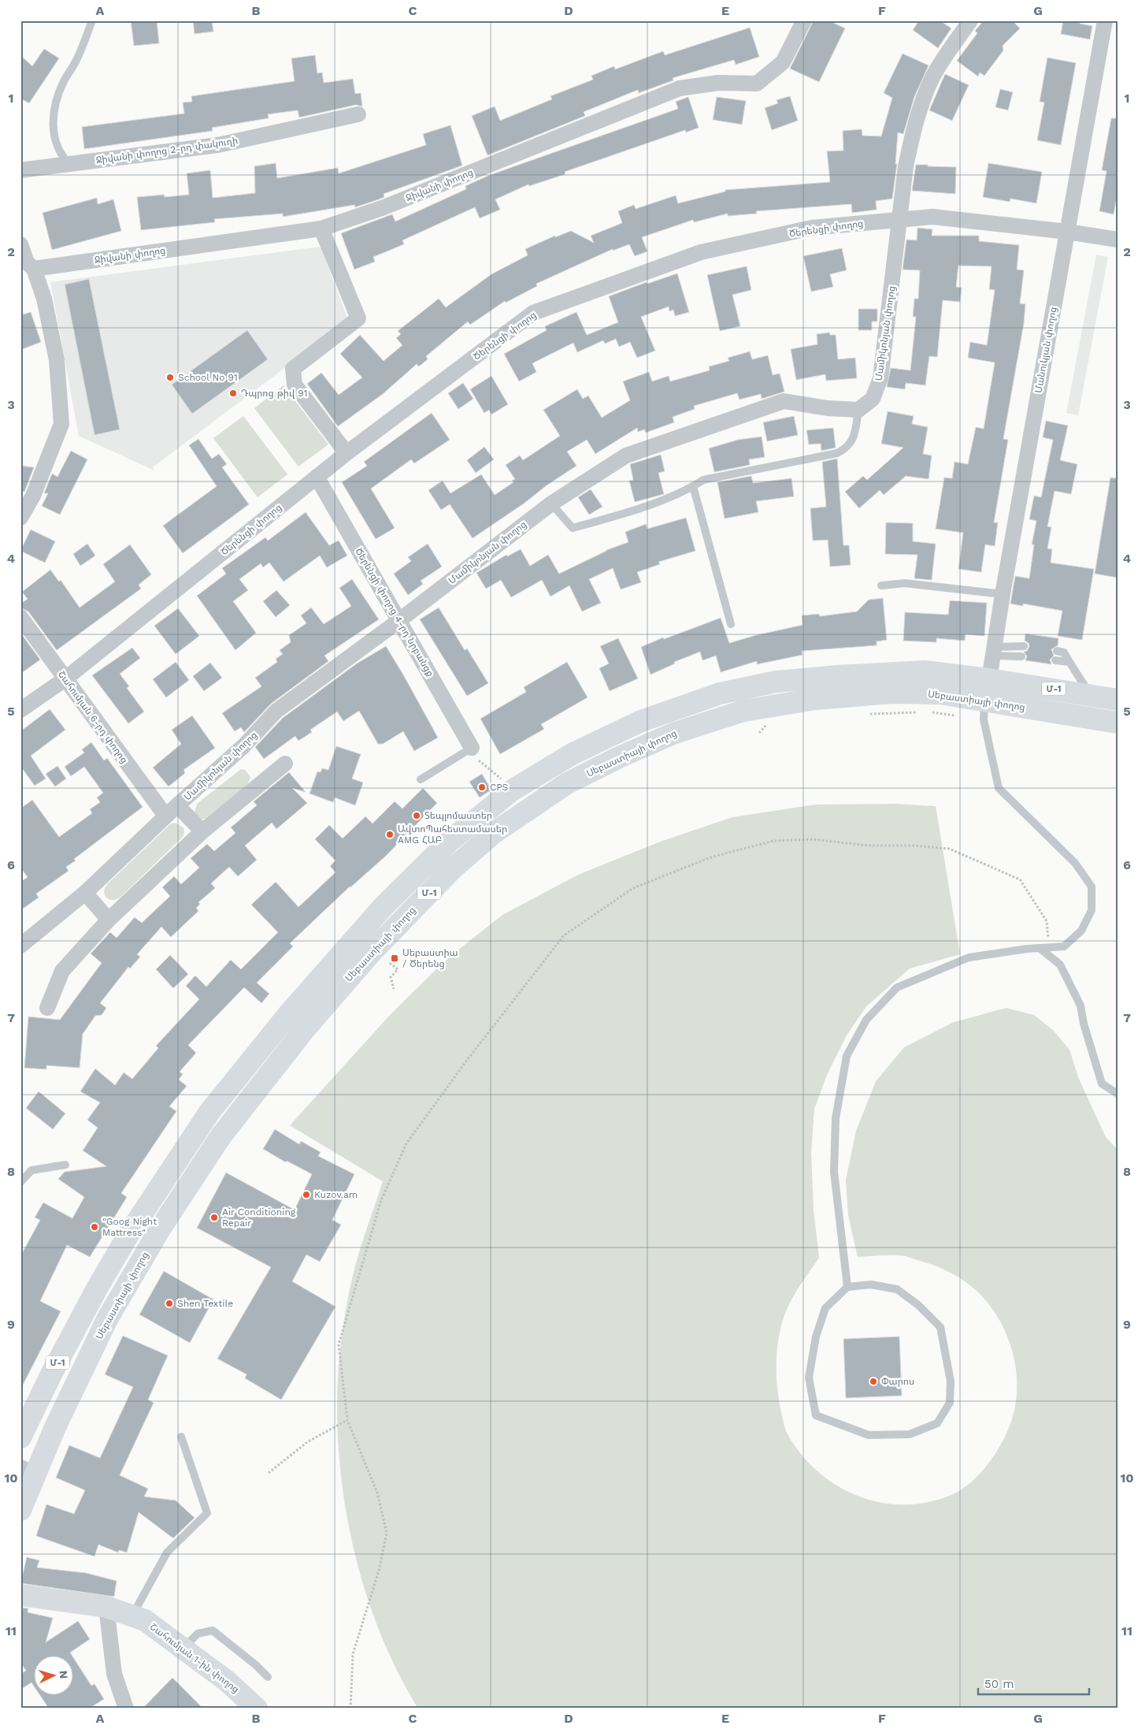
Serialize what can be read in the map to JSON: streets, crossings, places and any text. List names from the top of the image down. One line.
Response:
{"streets":{"main road":["Մ-1","Սեբաստիայի փողոց","Շահումյան 1-ին փողոց"],"street":["Ջիվանի փողոց 2-րդ փակուղի","Ջիվանի փողոց","Ծերենցի փողոց","Մամիկոնյան փողոց","Մանուկյան փողոց","Ծերենցի փողոց 4-րդ նրբանցք","Շահումյան 6-րդ փողոց"]},"crossings":[["Ծերենցի փողոց","Մամիկոնյան փողոց"],["Ծերենցի փողոց","Մանուկյան փողոց"],["Ծերենցի փողոց","Ծերենցի փողոց 4-րդ նրբանցք"],["Ծերենցի փողոց","Շահումյան 6-րդ փողոց"],["Մամիկոնյան փողոց","Ծերենցի փողոց 4-րդ նրբանցք"],["Մամիկոնյան փողոց","Շահումյան 6-րդ փողոց"],["Մանուկյան փողոց","Մ-1"]],"places":{"other":["School No 91","Դպրոց թիվ 91","CPS","Տեպլոմաստեր","ԱվտոՊահեստամասեր AMG ՀԱԲ","Kuzov.am","Air Conditioning Repair","\"Goog Night Mattress\"","Shen Textile","Փարոս"],"transit":["Սեբաստիա / Ծերենց"]},"scale_bar":"50 m","north":"right","grid":{"columns":["A","B","C","D","E","F","G"],"rows":["1","2","3","4","5","6","7","8","9","10","11"]}}
